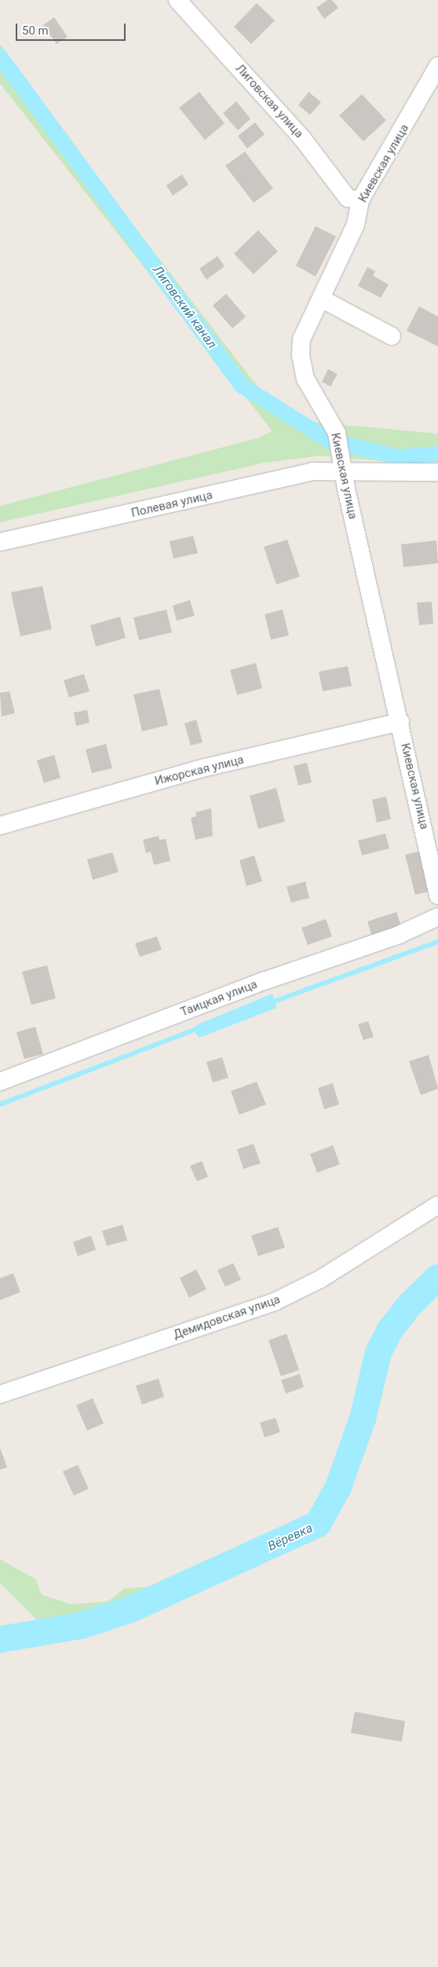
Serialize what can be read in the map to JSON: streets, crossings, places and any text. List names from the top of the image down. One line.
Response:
{"streets":{"street":["Лиговская улица","Киевская улица","Полевая улица","Ижорская улица","Таицкая улица","Демидовская улица"]},"crossings":[["Лиговская улица","Киевская улица"],["Киевская улица","Полевая улица"],["Киевская улица","Ижорская улица"]],"water":["Лиговский канал","Вёревка"],"scale_bar":"50 m"}
